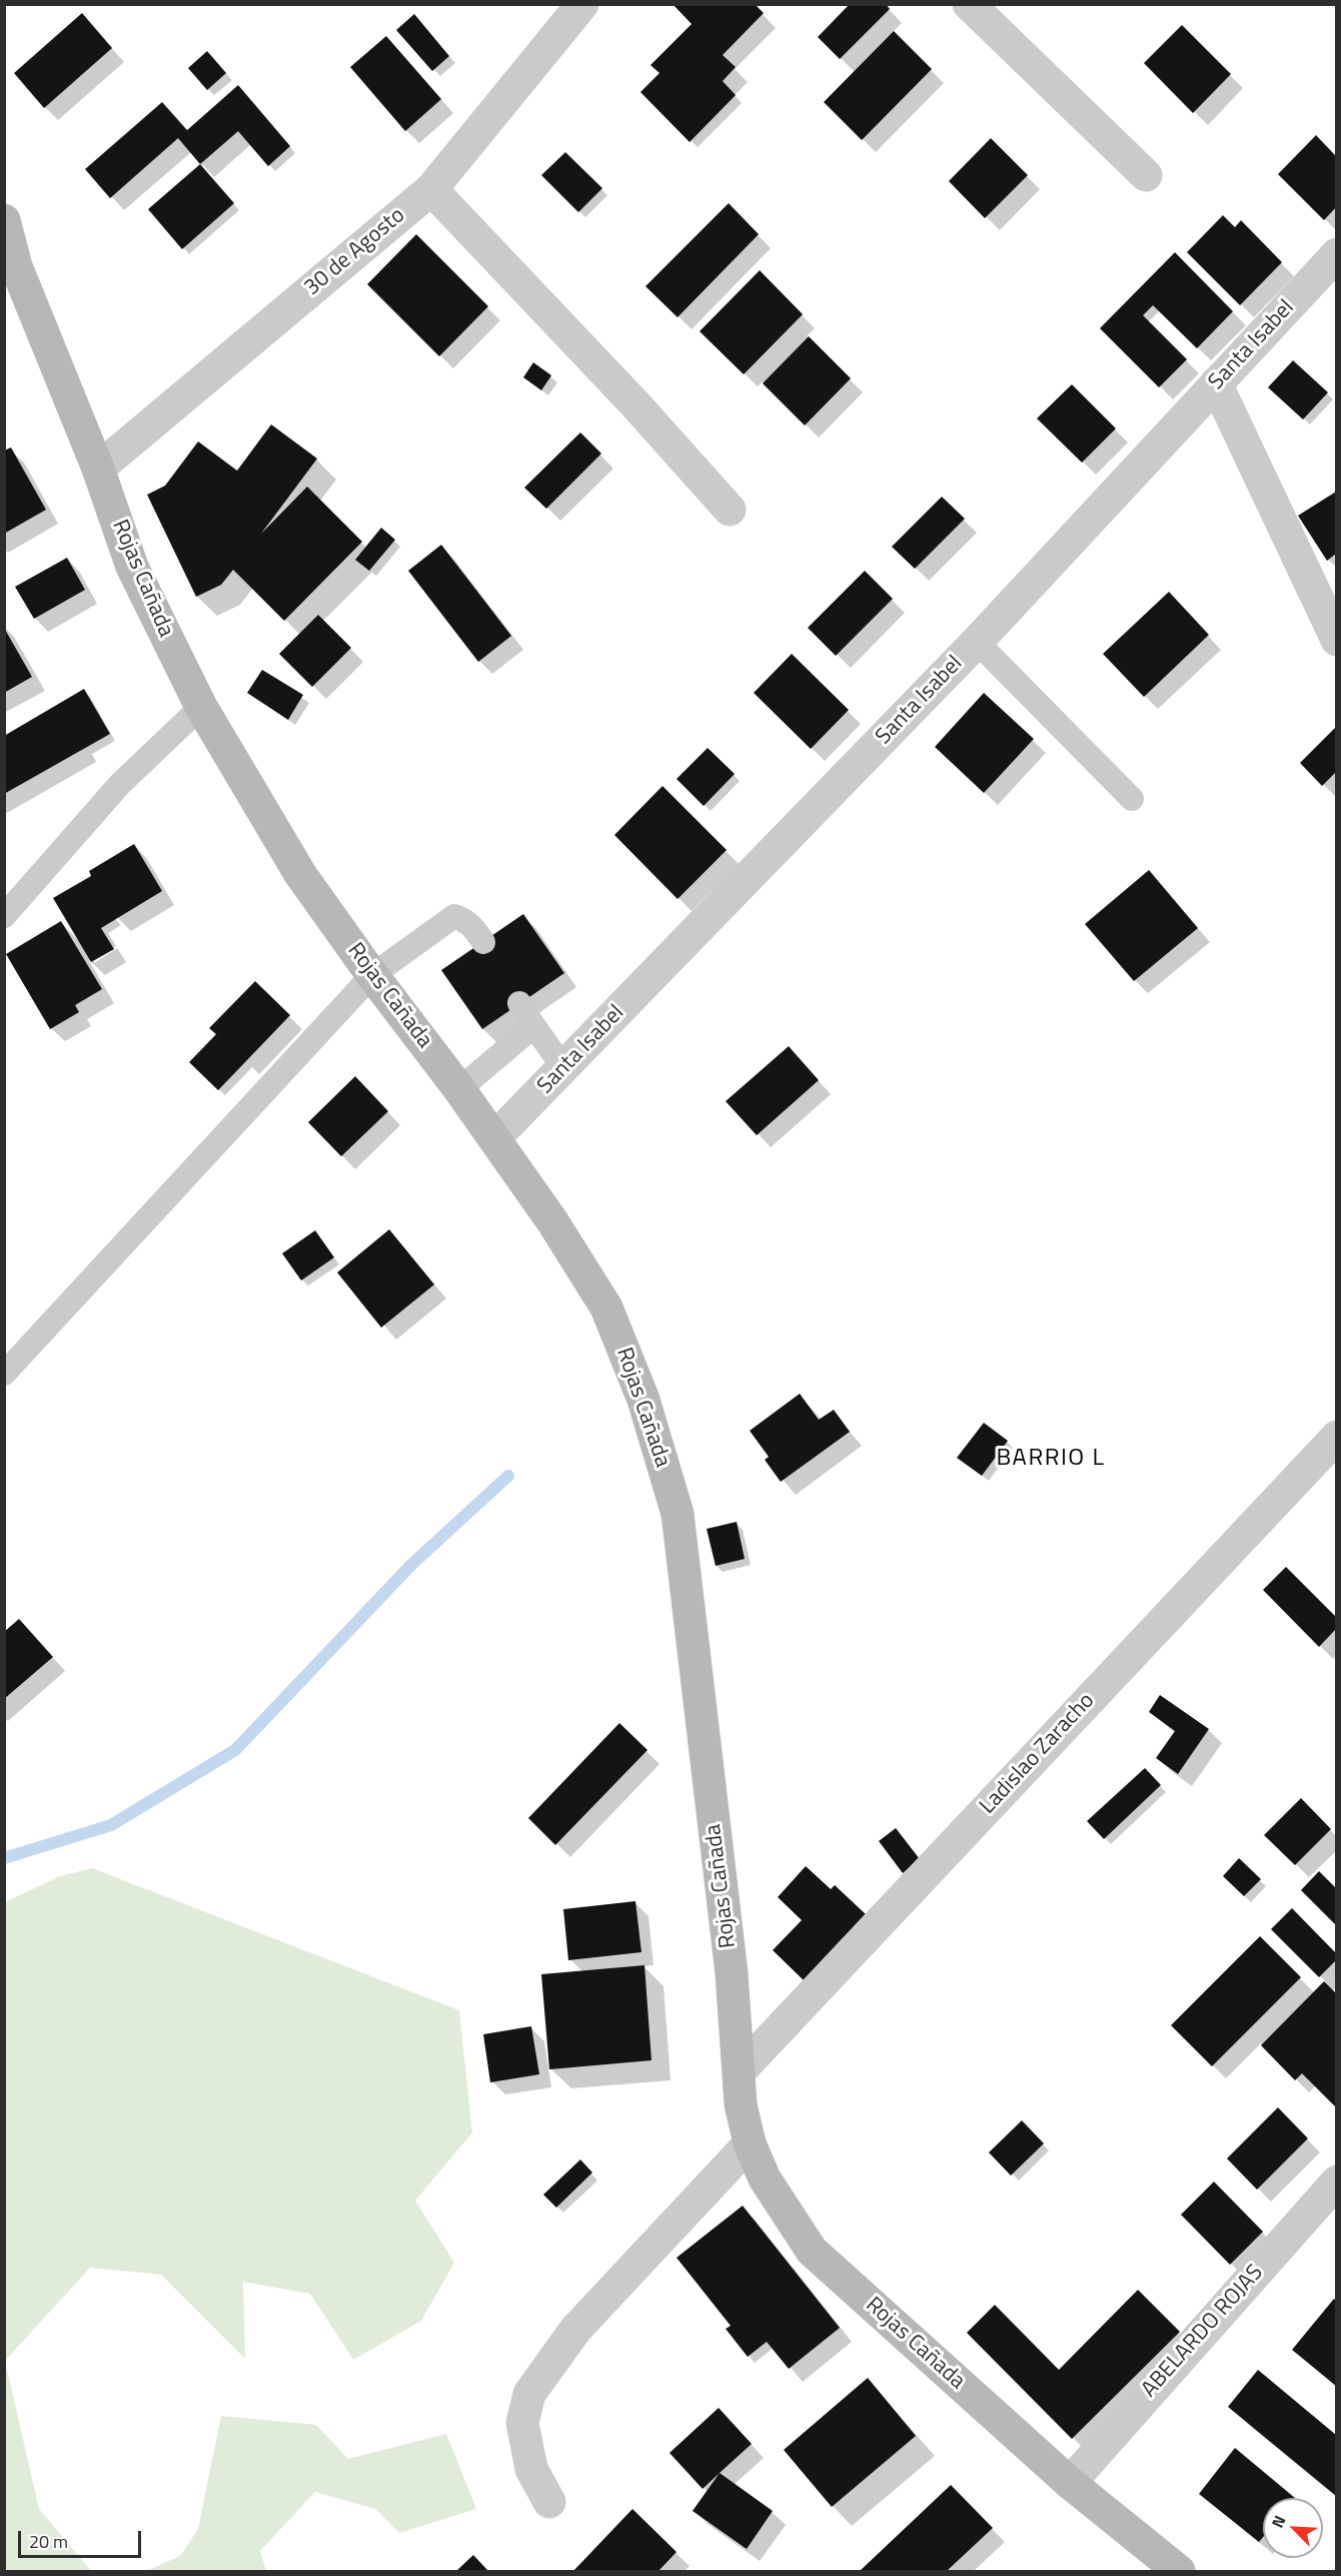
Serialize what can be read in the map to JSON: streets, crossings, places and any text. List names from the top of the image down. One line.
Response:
{"streets":{"main road":["Rojas Cañada"],"street":["30 de Agosto","Santa Isabel","Ladislao Zaracho","ABELARDO ROJAS"]},"crossings":[["30 de Agosto","Rojas Cañada"],["Santa Isabel","Rojas Cañada"],["Rojas Cañada","Ladislao Zaracho"],["Rojas Cañada","ABELARDO ROJAS"]],"districts":["BARRIO L"],"scale_bar":"20 m","north":"top left"}
